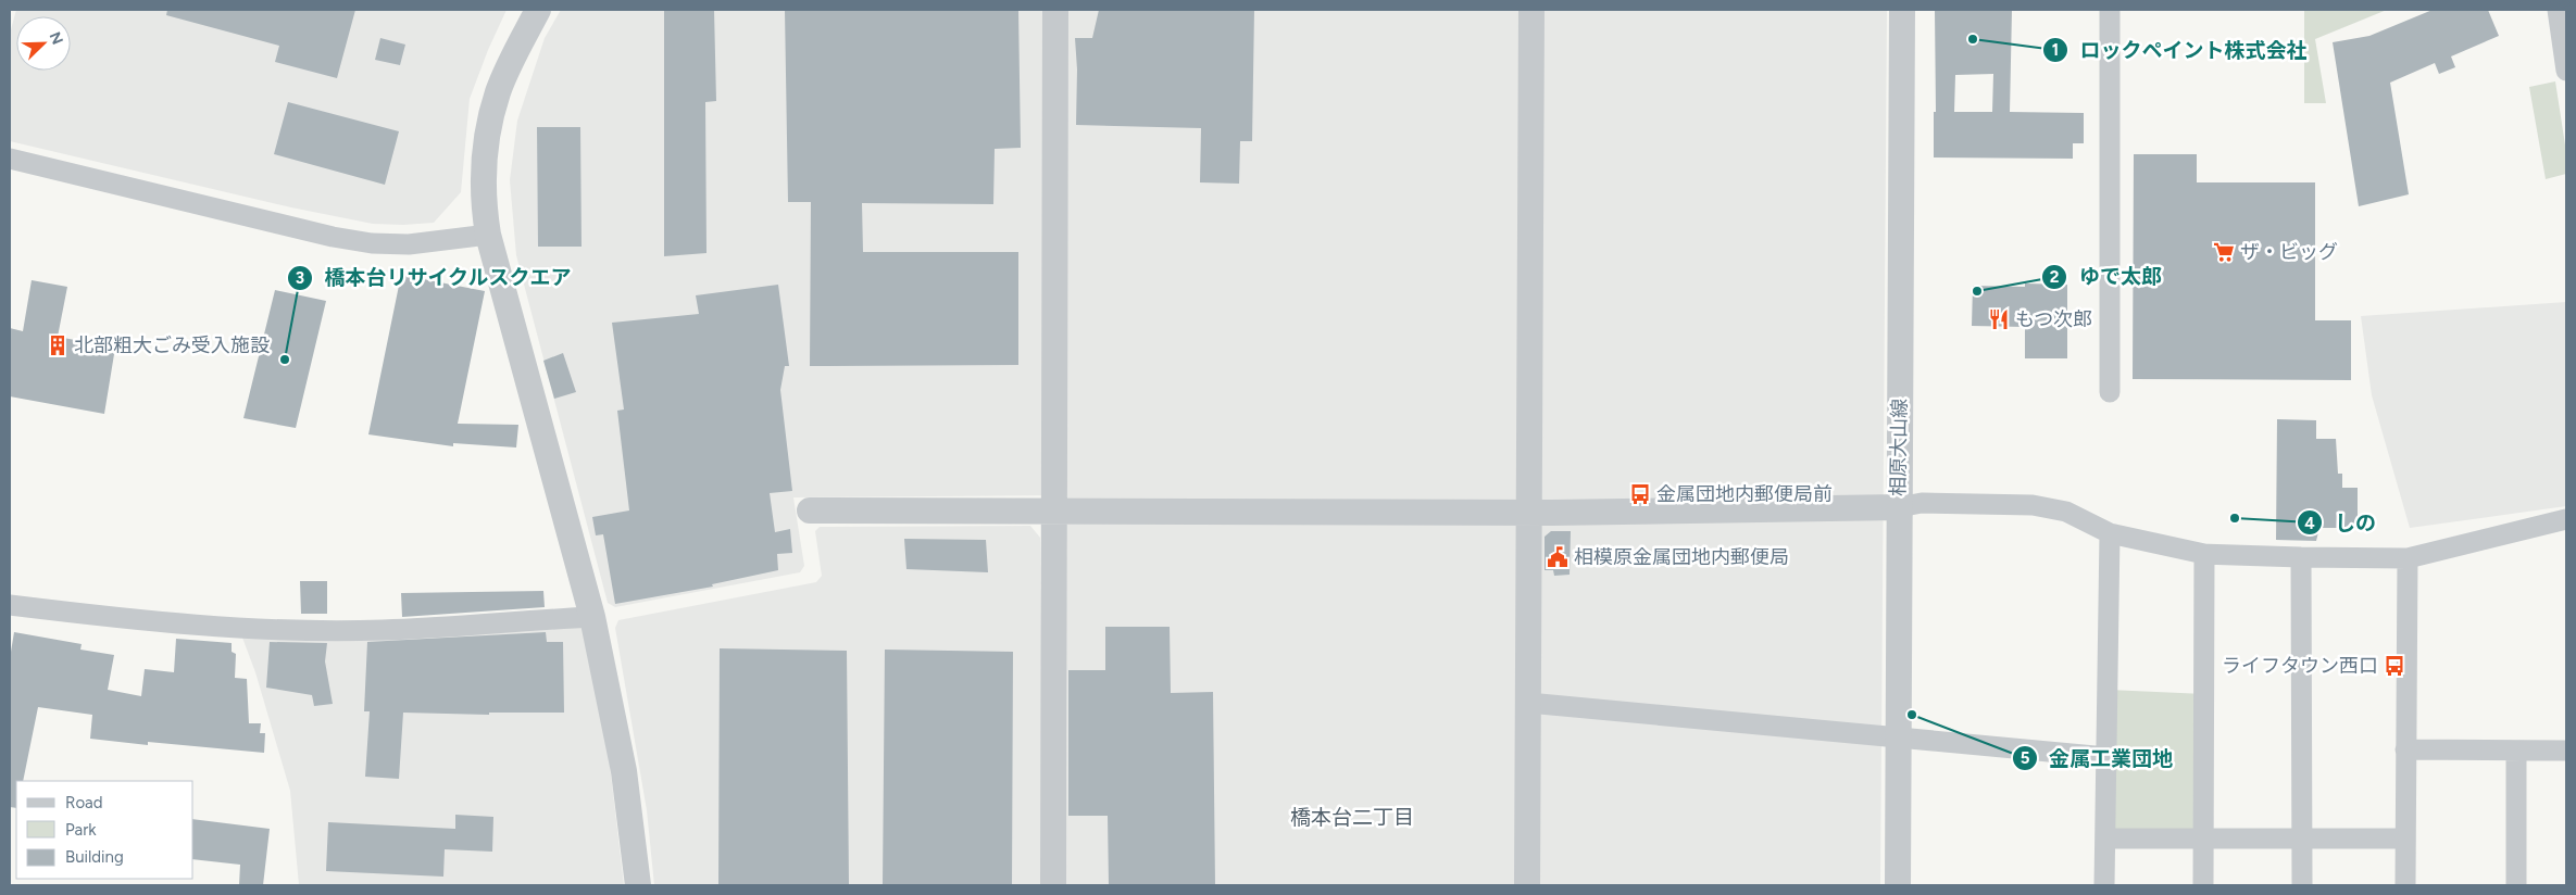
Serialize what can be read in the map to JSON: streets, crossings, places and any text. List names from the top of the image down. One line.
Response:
{"streets":{"street":["相原大山線"]},"districts":["橋本台二丁目"],"places":{"other":["ロックペイント株式会社","ゆで太郎","橋本台リサイクルスクエア","しの","金属工業団地"],"supermarket":["ザ・ビッグ"],"restaurant":["もつ次郎"],"building":["北部粗大ごみ受入施設"],"bus stop":["金属団地内郵便局前","ライフタウン西口"],"public building":["相模原金属団地内郵便局"]},"legend":["Road","Park","Building"],"north":"top right"}
